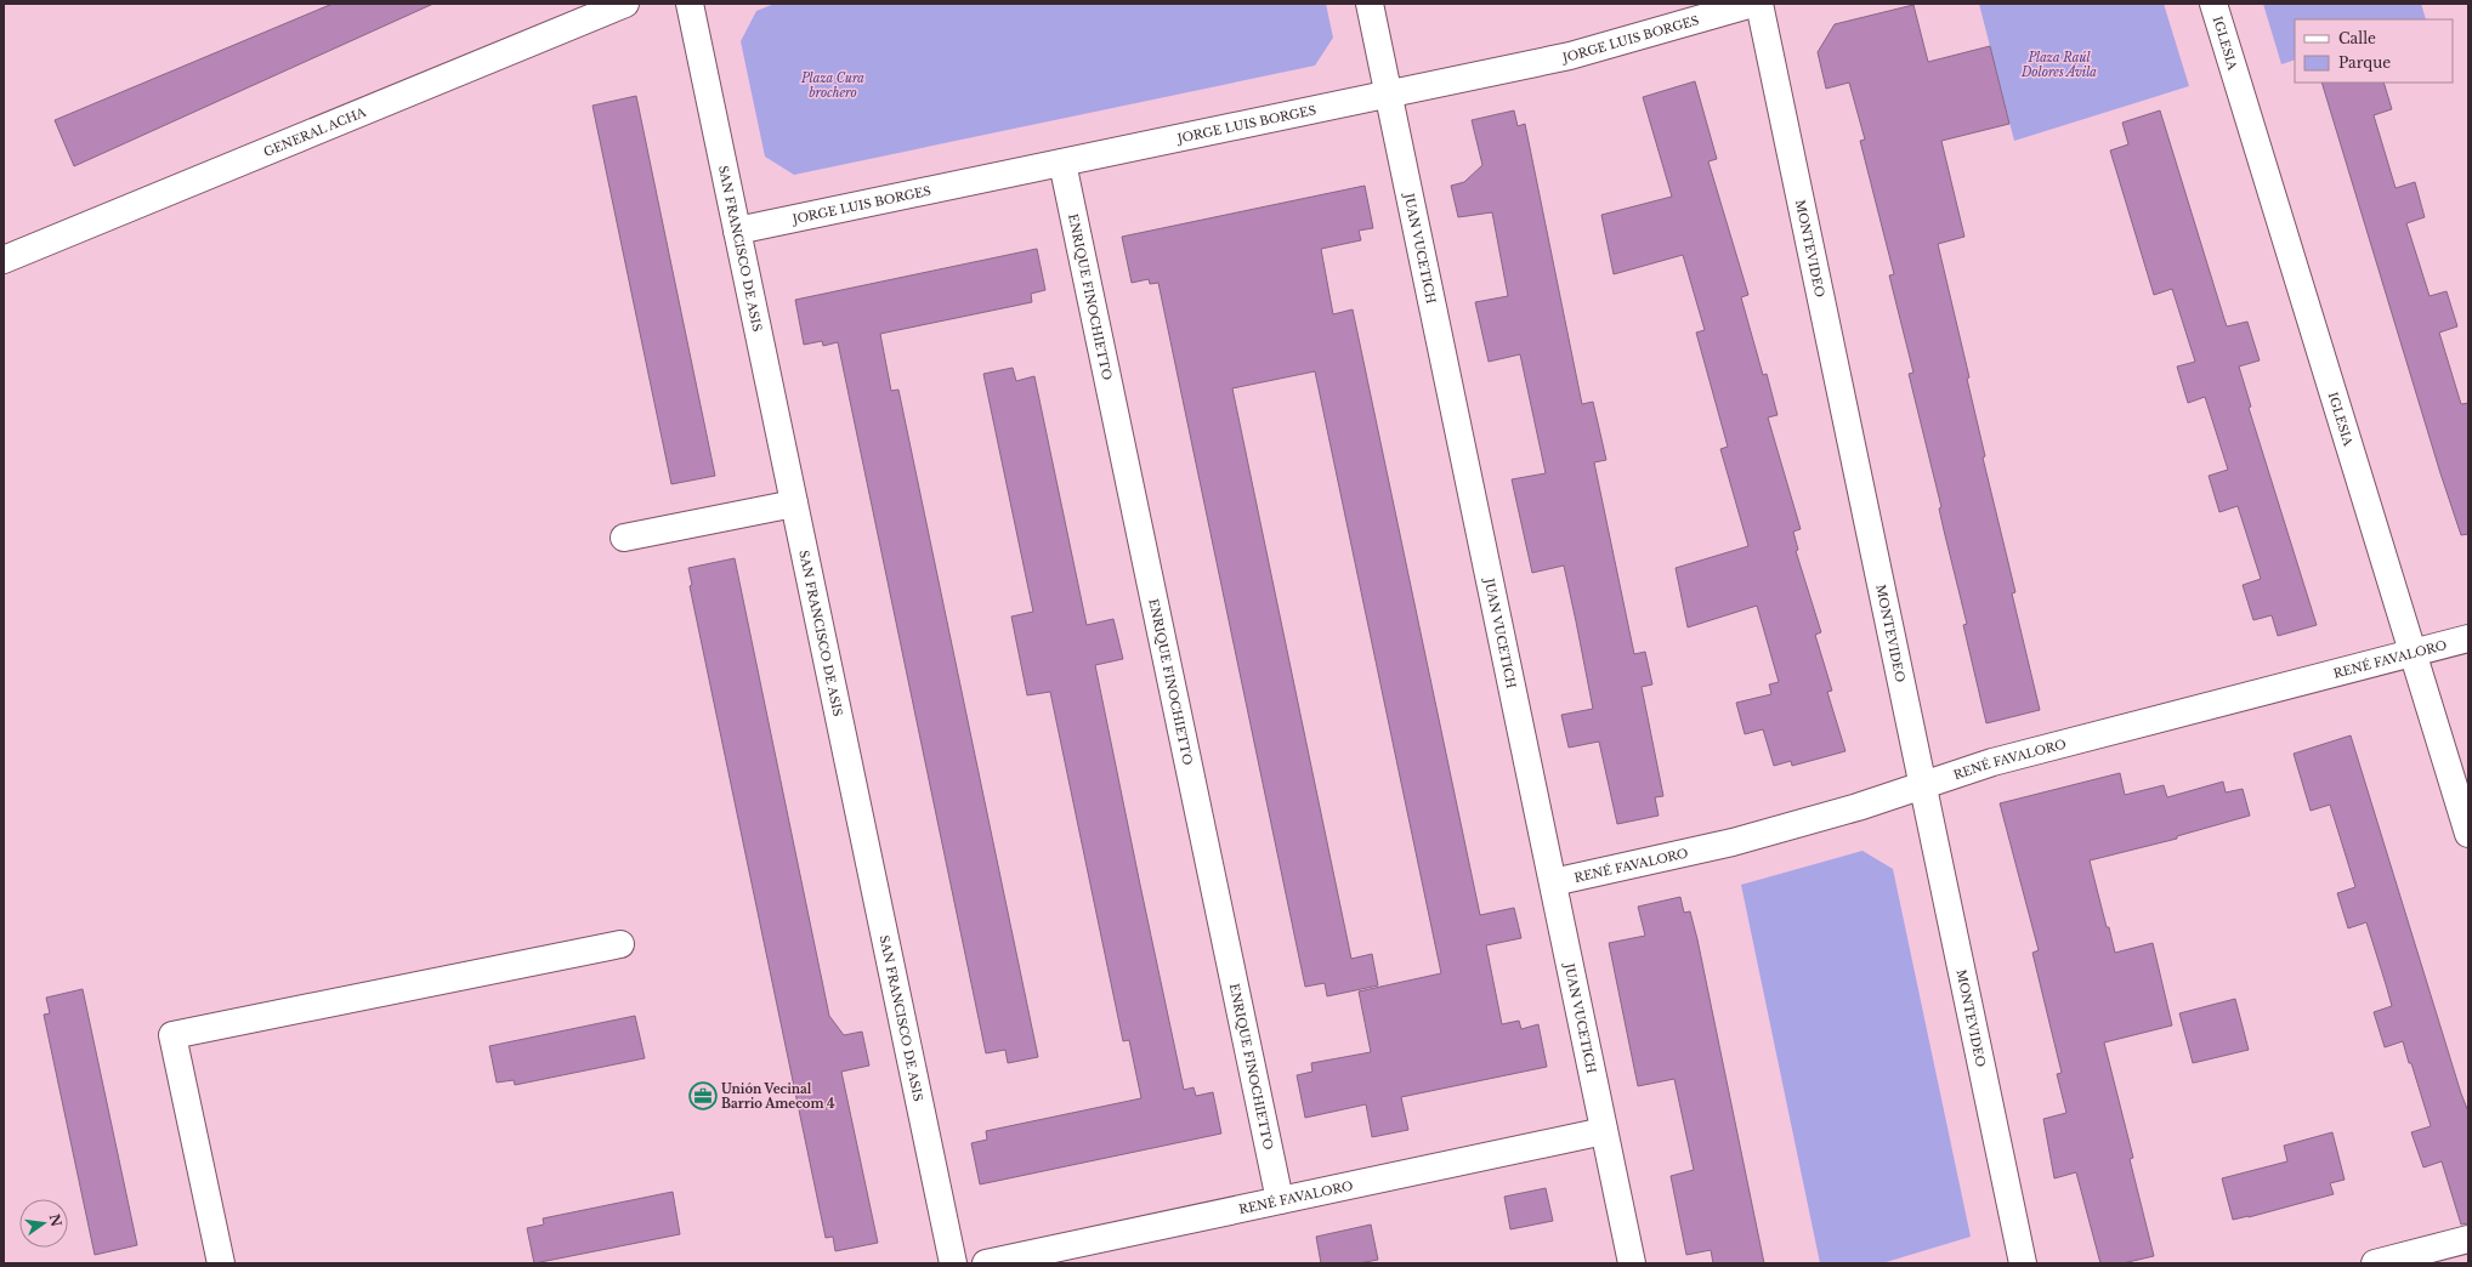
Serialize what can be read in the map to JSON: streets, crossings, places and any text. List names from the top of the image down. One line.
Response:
{"streets":{"street":["JORGE LUIS BORGES","IGLESIA","GENERAL ACHA","SAN FRANCISCO DE ASIS","JUAN VUCETICH","MONTEVIDEO","ENRIQUE FINOCHIETTO","RENÉ FAVALORO"]},"crossings":[["JORGE LUIS BORGES","SAN FRANCISCO DE ASIS"],["JORGE LUIS BORGES","JUAN VUCETICH"],["JORGE LUIS BORGES","ENRIQUE FINOCHIETTO"],["IGLESIA","RENÉ FAVALORO"],["JUAN VUCETICH","RENÉ FAVALORO"],["MONTEVIDEO","RENÉ FAVALORO"],["ENRIQUE FINOCHIETTO","RENÉ FAVALORO"]],"parks":["Plaza Raúl Dolores Ávila","Plaza Cura brochero"],"places":{"office":["Unión Vecinal Barrio Amecom 4"]},"legend":["Calle","Parque"],"north":"right"}
